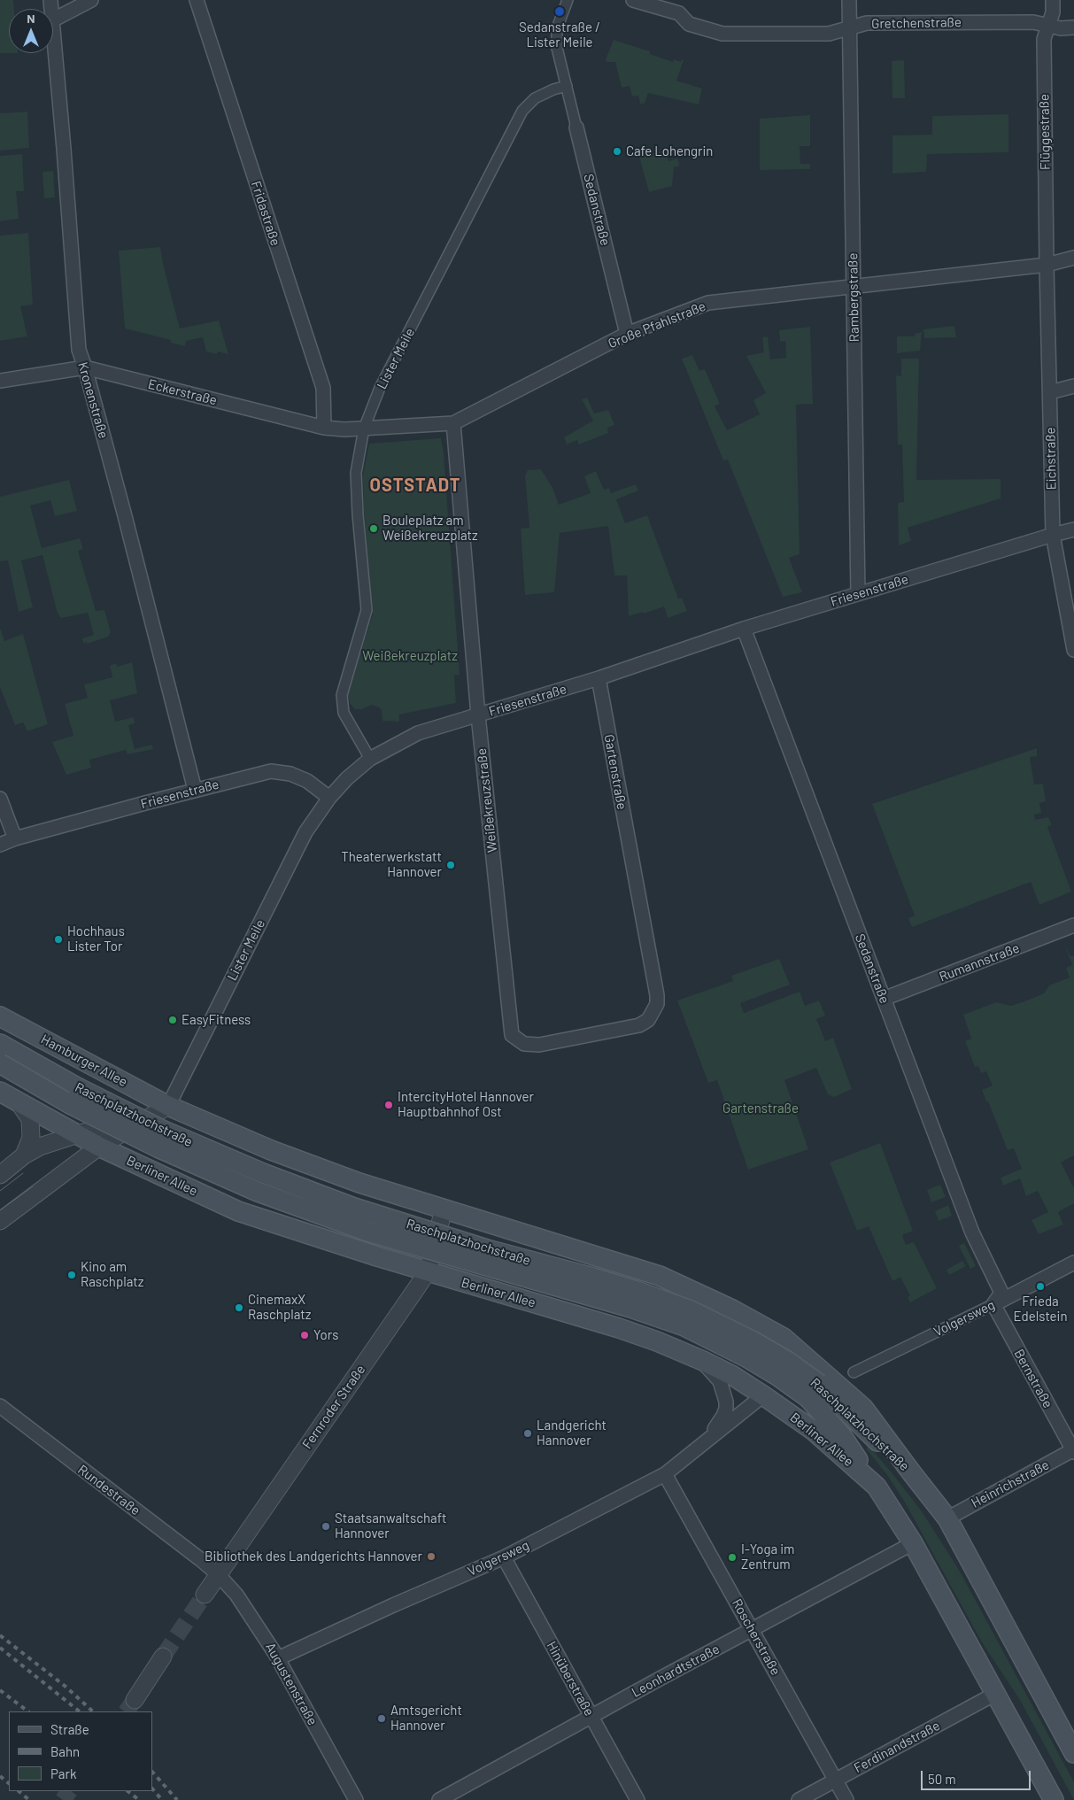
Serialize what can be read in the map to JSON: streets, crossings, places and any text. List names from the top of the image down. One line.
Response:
{"streets":{"main road":["Hamburger Allee","Raschplatzhochstraße","Berliner Allee"],"street":["Gretchenstraße","Flüggestraße","Sedanstraße","Fridastraße","Rambergstraße","Große Pfahlstraße","Lister Meile","Eckerstraße","Kronenstraße","Eichstraße","Friesenstraße","Gartenstraße","Weißekreuzstraße","Rumannstraße","Volgersweg","Bernstraße","Fernroder Straße","Heinrichstraße","Rundestraße","Roscherstraße","Leonhardtstraße","Hinüberstraße","Augustenstraße","Ferdinandstraße"]},"crossings":[["Gretchenstraße","Flüggestraße"],["Gretchenstraße","Rambergstraße"],["Flüggestraße","Große Pfahlstraße"],["Flüggestraße","Eichstraße"],["Sedanstraße","Große Pfahlstraße"],["Sedanstraße","Lister Meile"],["Sedanstraße","Friesenstraße"],["Sedanstraße","Rumannstraße"],["Sedanstraße","Volgersweg"],["Sedanstraße","Bernstraße"],["Fridastraße","Eckerstraße"],["Rambergstraße","Große Pfahlstraße"],["Rambergstraße","Friesenstraße"],["Große Pfahlstraße","Lister Meile"],["Große Pfahlstraße","Eckerstraße"],["Große Pfahlstraße","Eichstraße"],["Große Pfahlstraße","Weißekreuzstraße"],["Lister Meile","Eckerstraße"],["Lister Meile","Friesenstraße"],["Lister Meile","Hamburger Allee"],["Eckerstraße","Kronenstraße"],["Kronenstraße","Friesenstraße"],["Eichstraße","Friesenstraße"],["Friesenstraße","Gartenstraße"],["Friesenstraße","Weißekreuzstraße"],["Gartenstraße","Weißekreuzstraße"],["Raschplatzhochstraße","Berliner Allee"],["Berliner Allee","Volgersweg"],["Berliner Allee","Fernroder Straße"],["Berliner Allee","Leonhardtstraße"],["Berliner Allee","Ferdinandstraße"],["Volgersweg","Bernstraße"],["Volgersweg","Roscherstraße"],["Volgersweg","Hinüberstraße"],["Volgersweg","Augustenstraße"],["Bernstraße","Heinrichstraße"],["Fernroder Straße","Rundestraße"],["Fernroder Straße","Augustenstraße"],["Rundestraße","Augustenstraße"],["Roscherstraße","Leonhardtstraße"],["Roscherstraße","Ferdinandstraße"],["Leonhardtstraße","Hinüberstraße"]],"districts":["OSTSTADT"],"parks":["Weißekreuzplatz","Gartenstraße"],"places":["Sedanstraße / Lister Meile","Cafe Lohengrin","Bouleplatz am Weißekreuzplatz","Theaterwerkstatt Hannover","Hochhaus Lister Tor","EasyFitness","IntercityHotel Hannover Hauptbahnhof Ost","Kino am Raschplatz","Frieda Edelstein","CinemaxX Raschplatz","Yors","Landgericht Hannover","Staatsanwaltschaft Hannover","Bibliothek des Landgerichts Hannover","I-Yoga im Zentrum","Amtsgericht Hannover"],"legend":["Straße","Bahn","Park"],"scale_bar":"50 m","north":"top"}
